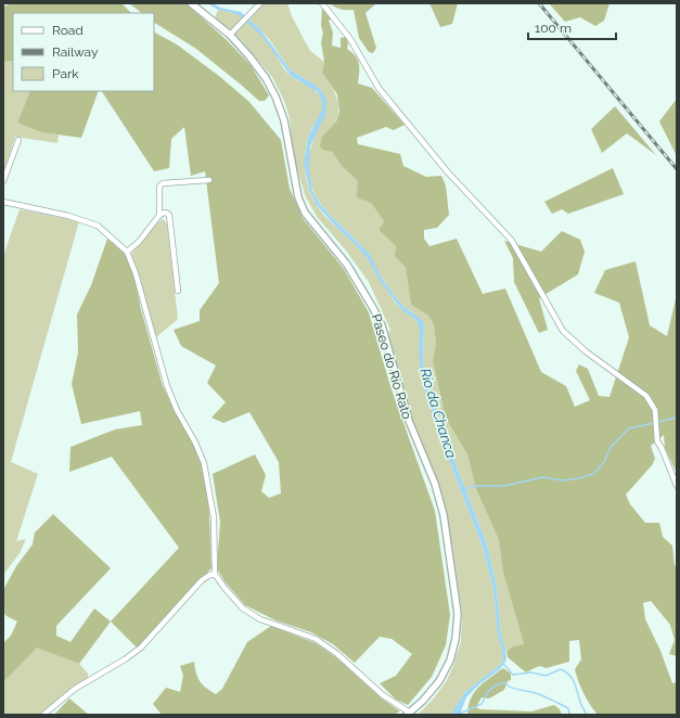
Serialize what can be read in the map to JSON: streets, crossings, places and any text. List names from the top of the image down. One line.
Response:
{"streets":{"street":["Paseo do Río Rato"]},"water":["Río da Chanca"],"legend":["Road","Railway","Park"],"scale_bar":"100 m"}
